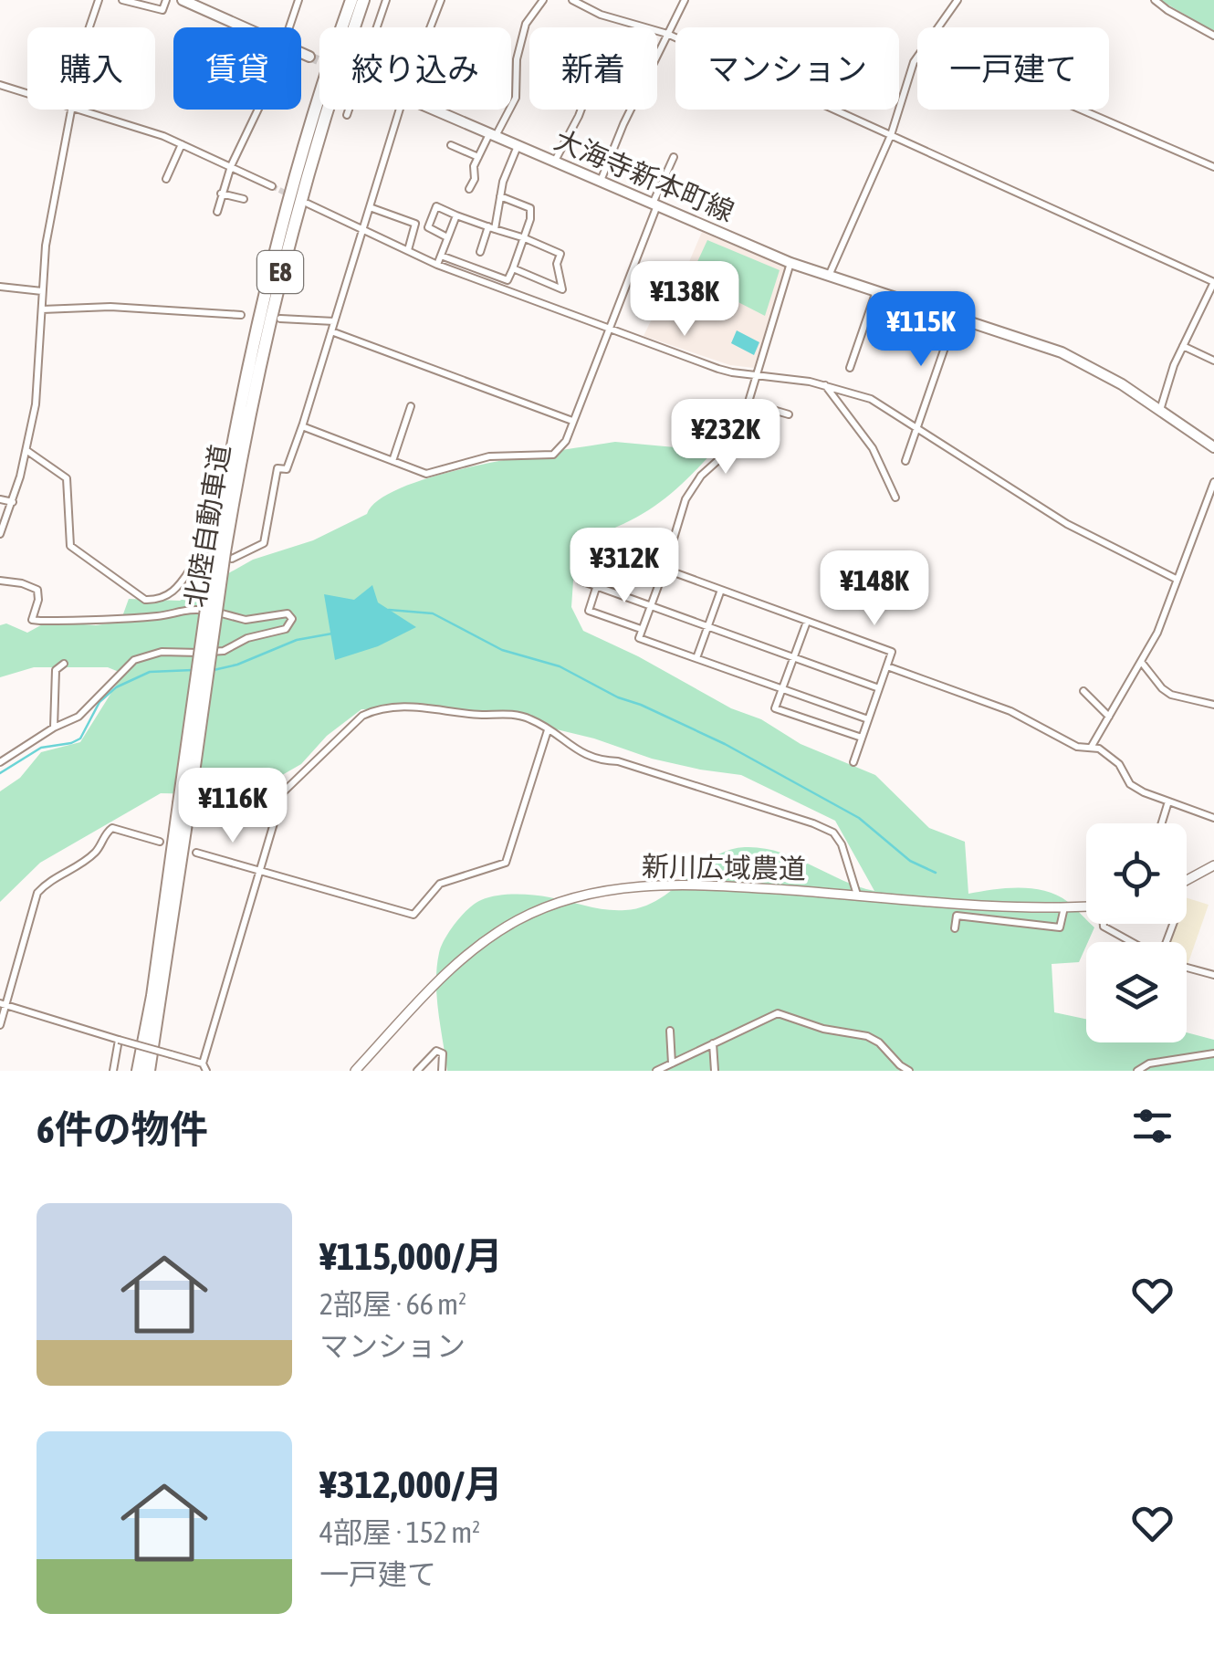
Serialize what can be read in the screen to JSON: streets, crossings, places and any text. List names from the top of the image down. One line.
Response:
{"streets":{"highway":["E8","北陸自動車道"],"main road":["大海寺新本町線"],"street":["新川広域農道"]},"page":{"chip":["購入","賃貸","絞り込み","新着","マンション","一戸建て"],"price":["¥138K","¥115K","¥232K","¥312K","¥148K","¥116K"],"heading":"6件の物件","list":[{"name":"¥115,000/月","note":"2部屋 · 66 m² · マンション"},{"name":"¥312,000/月","note":"4部屋 · 152 m² · 一戸建て"}]}}
